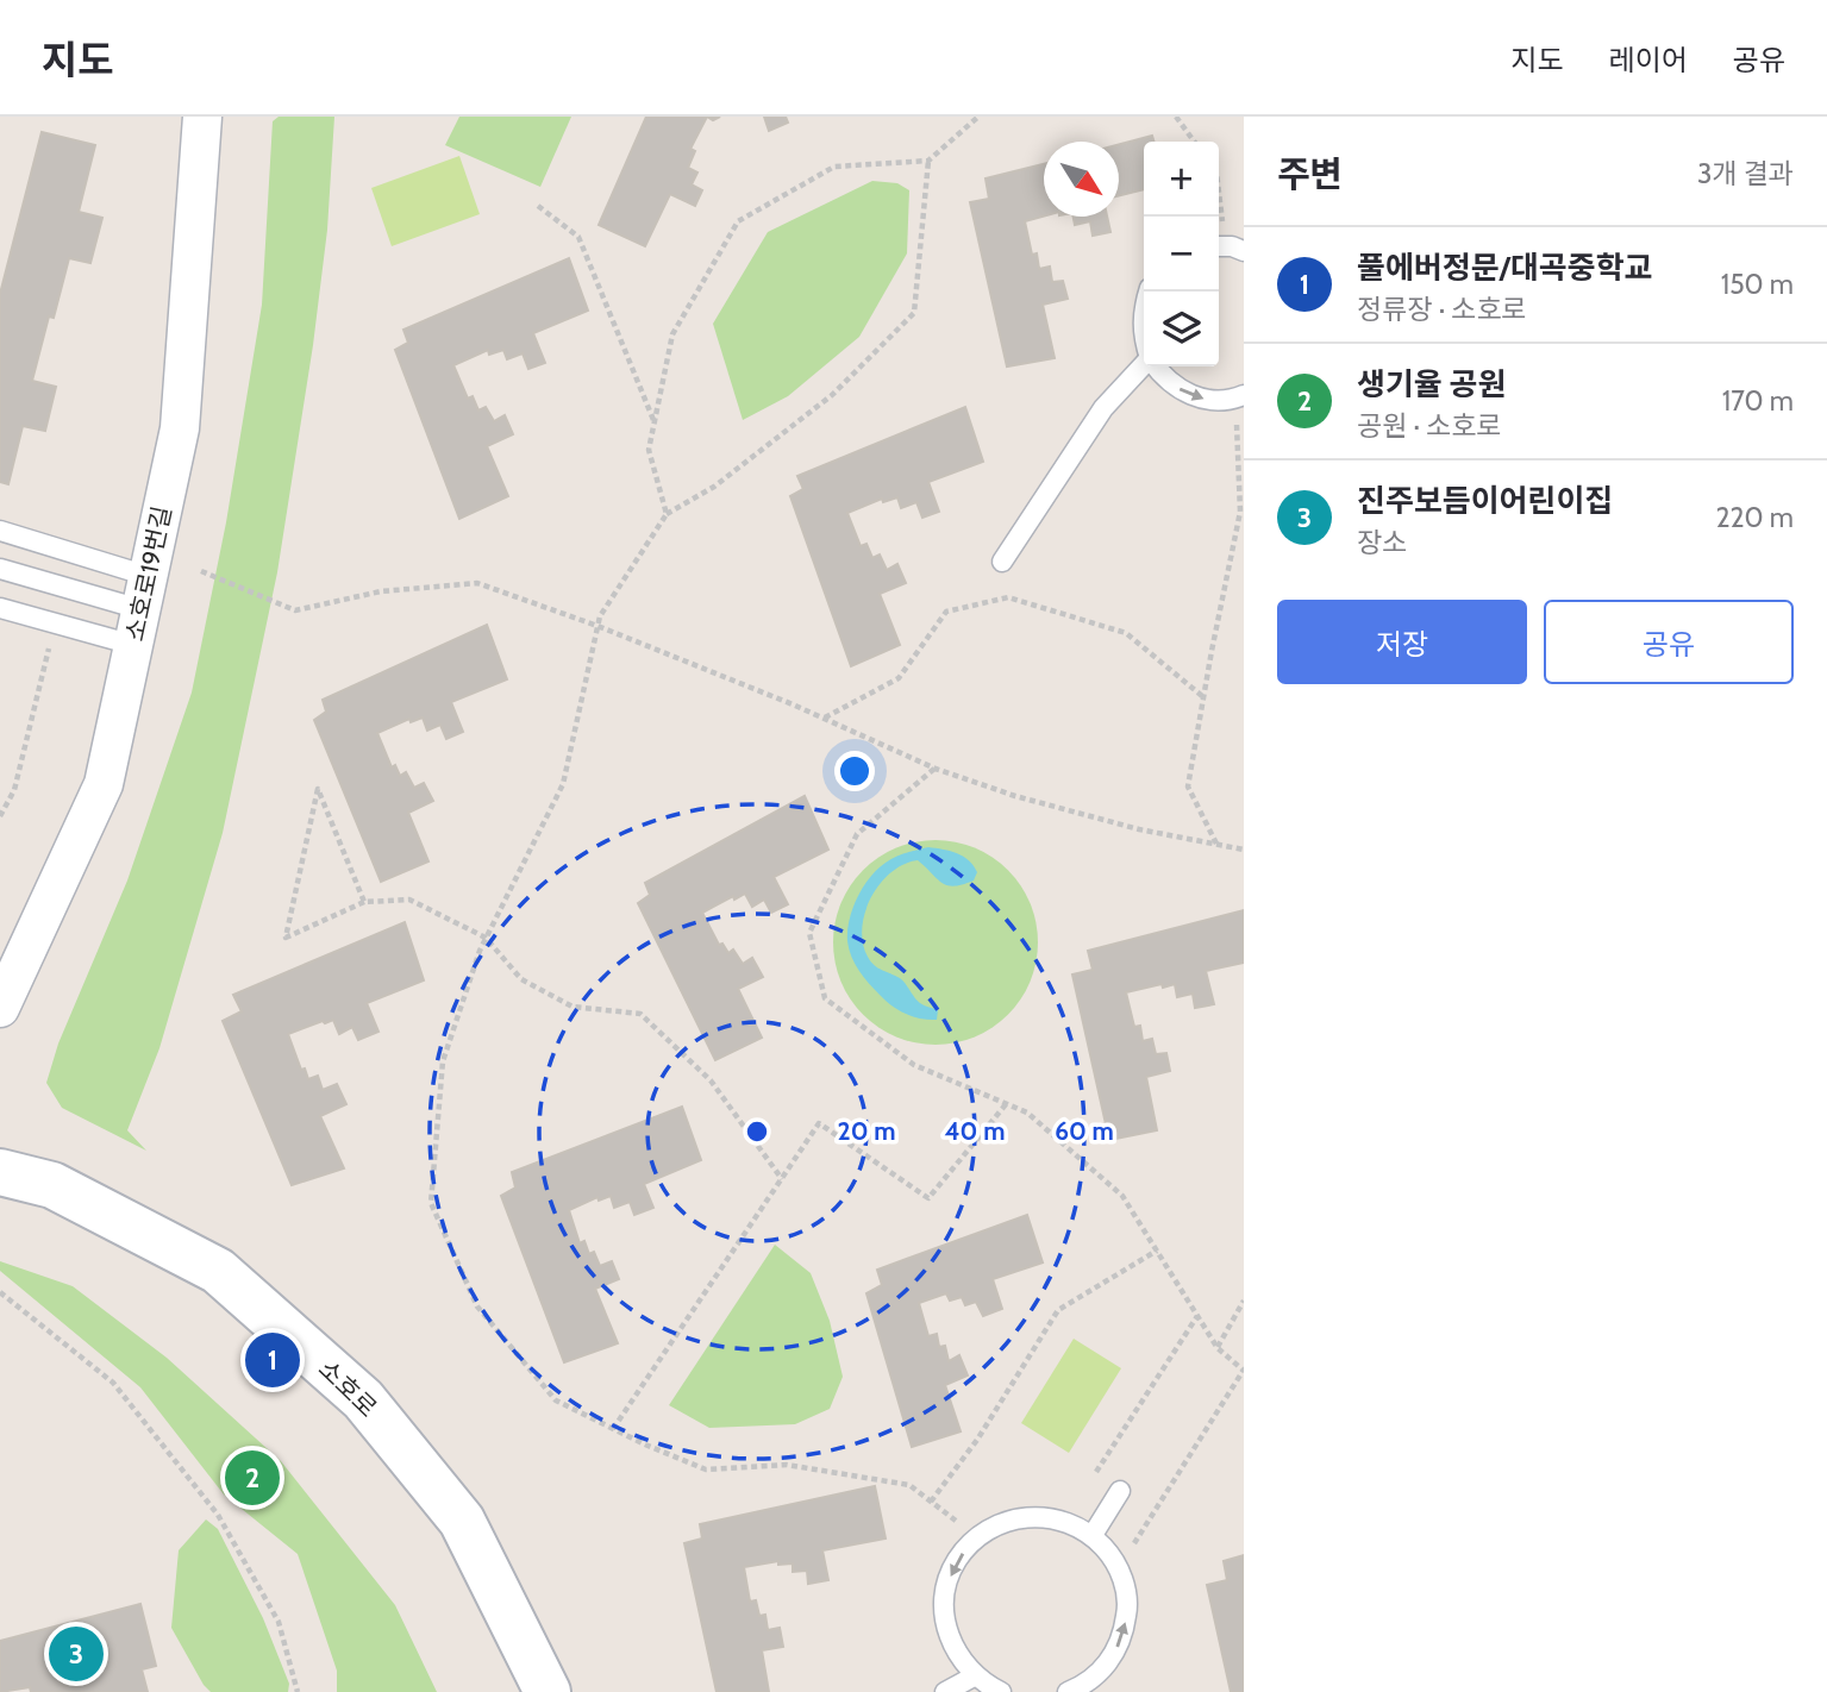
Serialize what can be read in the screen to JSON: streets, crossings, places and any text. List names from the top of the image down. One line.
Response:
{"streets":{"street":["소호로19번길","소호로"]},"north":"bottom right","page":{"header":"지도","nav":["지도","레이어","공유"],"heading":["주변","3개 결과"],"map_buttons":["+","−"],"list":[{"mark":"1","name":"풀에버정문/대곡중학교","note":"정류장 · 소호로","value":"150 m"},{"mark":"2","name":"생기율 공원","note":"공원 · 소호로","value":"170 m"},{"mark":"3","name":"진주보듬이어린이집","note":"장소","value":"220 m"}],"buttons":["저장","공유"],"pins":["1","2","3"]},"rings":["20 m","40 m","60 m"]}
